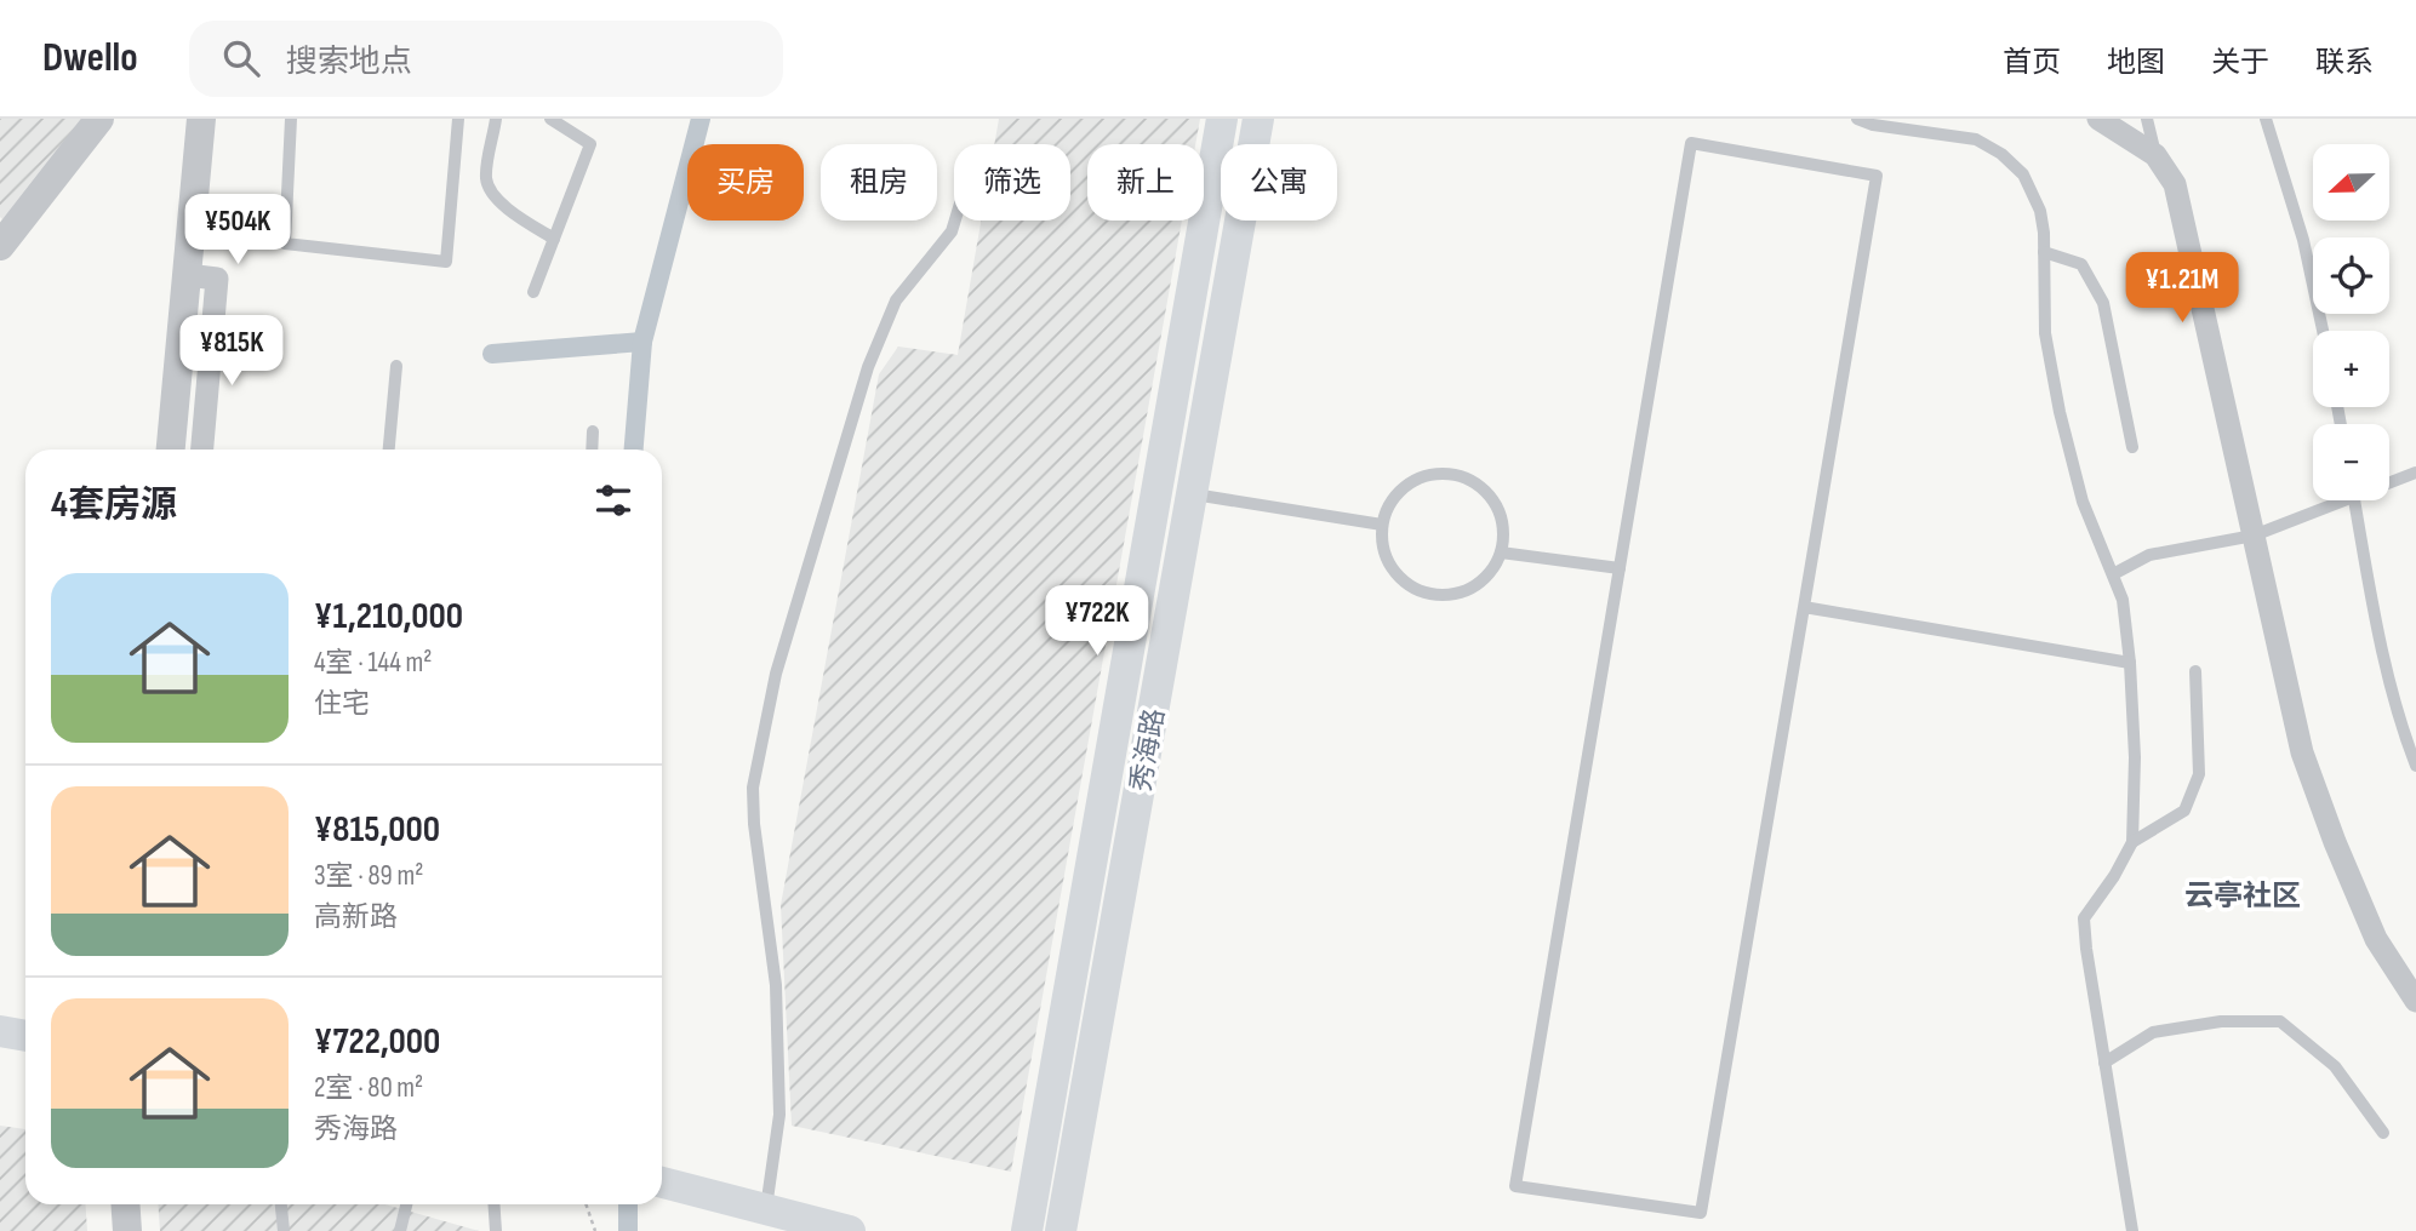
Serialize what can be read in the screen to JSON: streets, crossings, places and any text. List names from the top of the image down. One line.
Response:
{"streets":{"main road":["秀海路"]},"districts":["云亭社区"],"north":"left","page":{"header":"Dwello","search":"搜索地点","nav":["首页","地图","关于","联系"],"map_buttons":["+","−"],"chip":["买房","租房","筛选","新上","公寓"],"price":["¥504K","¥1.21M","¥815K","¥722K"],"heading":"4套房源","list":[{"name":"¥1,210,000","note":"4室 · 144 m² · 住宅"},{"name":"¥815,000","note":"3室 · 89 m² · 高新路"},{"name":"¥722,000","note":"2室 · 80 m² · 秀海路"}]}}
